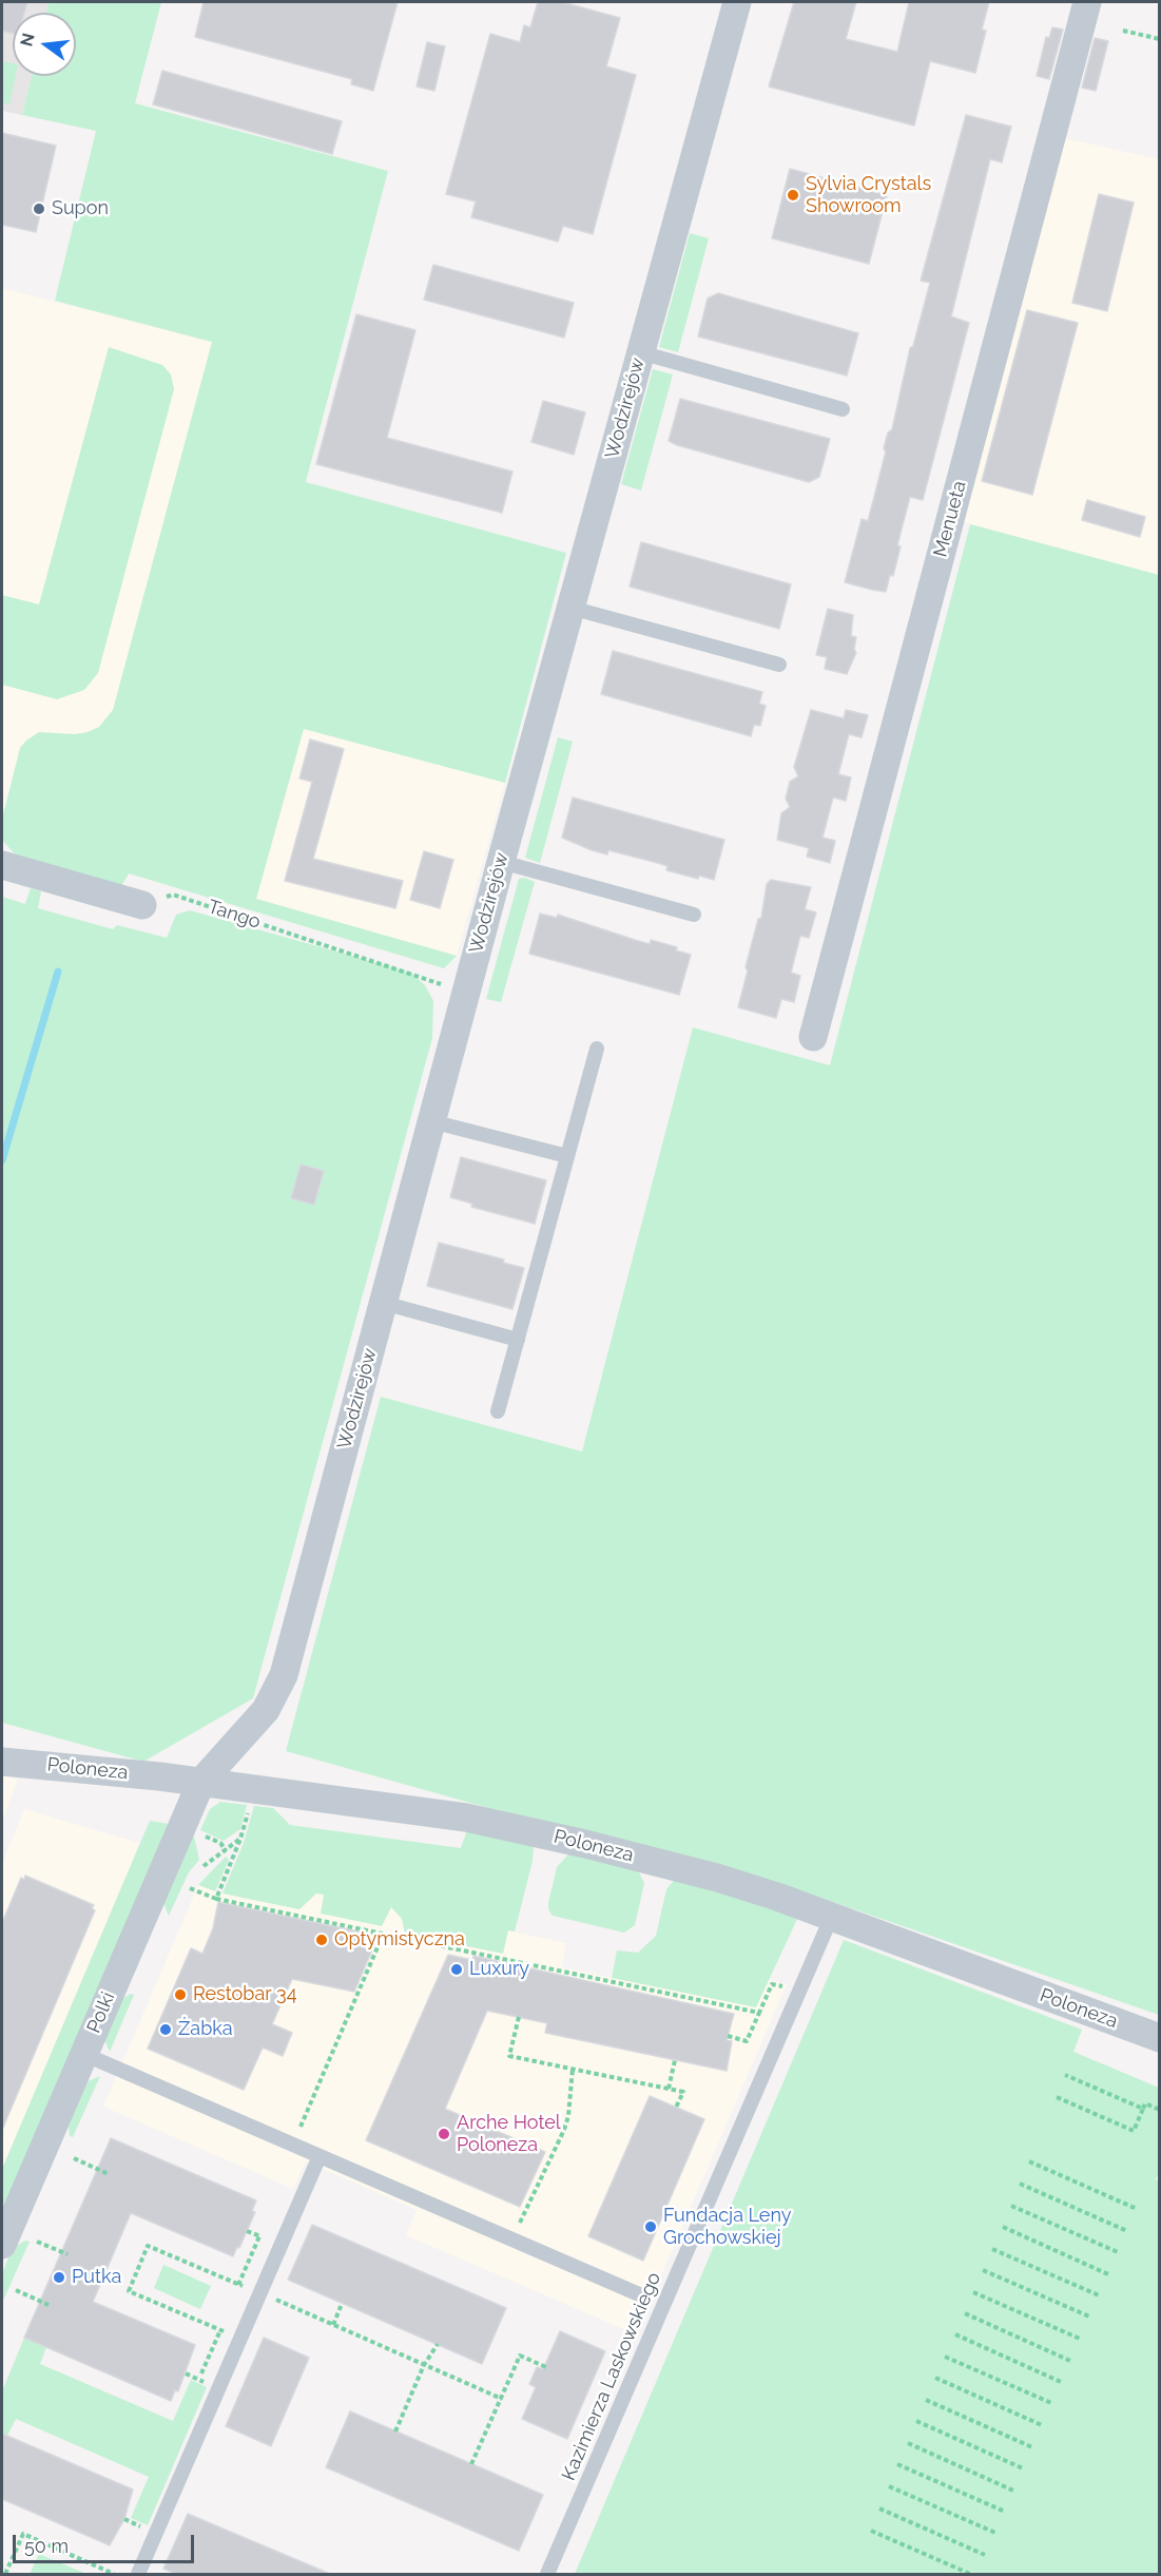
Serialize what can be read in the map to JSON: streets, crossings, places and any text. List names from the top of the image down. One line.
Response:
{"streets":{"street":["Wodzirejów","Menueta","Poloneza","Polki"],"lane":["Kazimierza Laskowskiego"],"path":["Tango"]},"crossings":[["Wodzirejów","Tango"],["Wodzirejów","Poloneza"],["Wodzirejów","Polki"],["Poloneza","Polki"],["Poloneza","Kazimierza Laskowskiego"]],"places":["Sylvia Crystals Showroom","Supon","Optymistyczna","Luxury","Restobar 34","Żabka","Arche Hotel Poloneza","Fundacja Leny Grochowskiej","Putka"],"scale_bar":"50 m","north":"left"}
